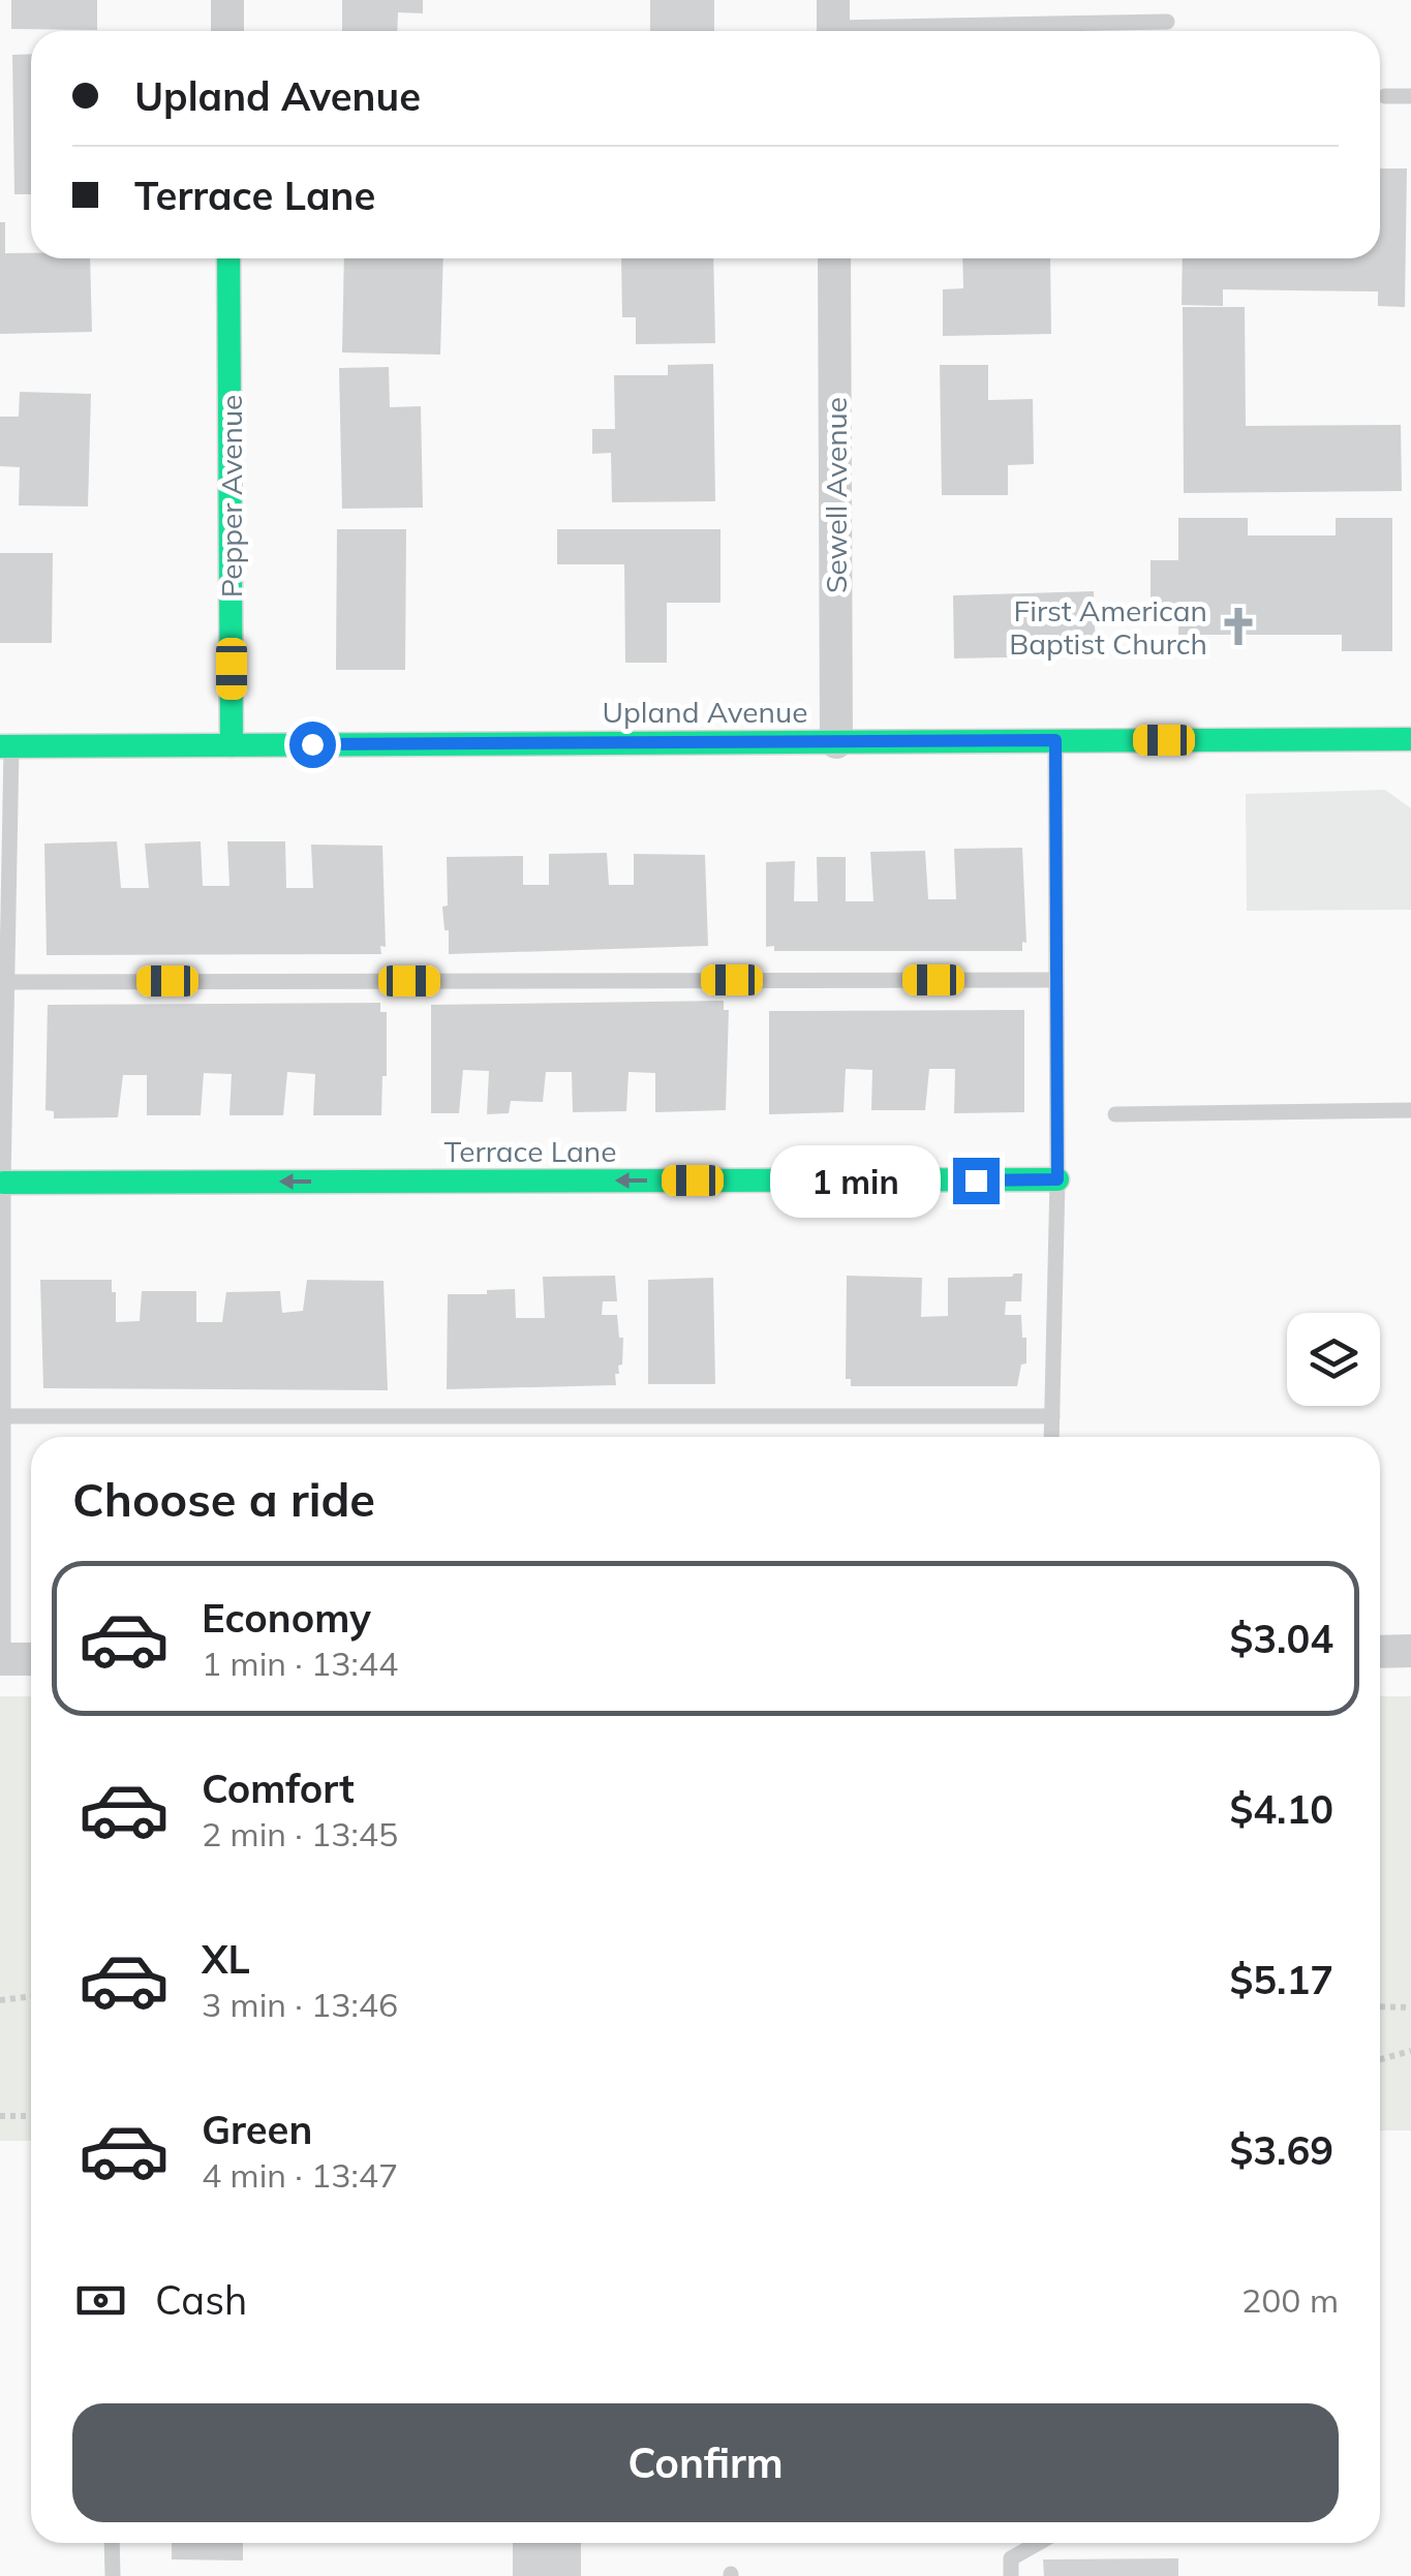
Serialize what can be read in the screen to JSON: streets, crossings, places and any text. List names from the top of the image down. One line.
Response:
{"streets":{"street":["Sewell Avenue","Pepper Avenue","Upland Avenue","Terrace Lane"]},"crossings":[["Sewell Avenue","Upland Avenue"],["Pepper Avenue","Upland Avenue"]],"one_way":["Terrace Lane"],"places":{"church":["First American Baptist Church"]},"page":{"banner":["Upland Avenue","Terrace Lane"],"bubble":"1 min","heading":"Choose a ride","list":[{"name":"Economy","note":"1 min · 13:44","value":"$3.04"},{"name":"Comfort","note":"2 min · 13:45","value":"$4.10"},{"name":"XL","note":"3 min · 13:46","value":"$5.17"},{"name":"Green","note":"4 min · 13:47","value":"$3.69"}],"pay":["Cash","200 m"],"buttons":"Confirm"}}
